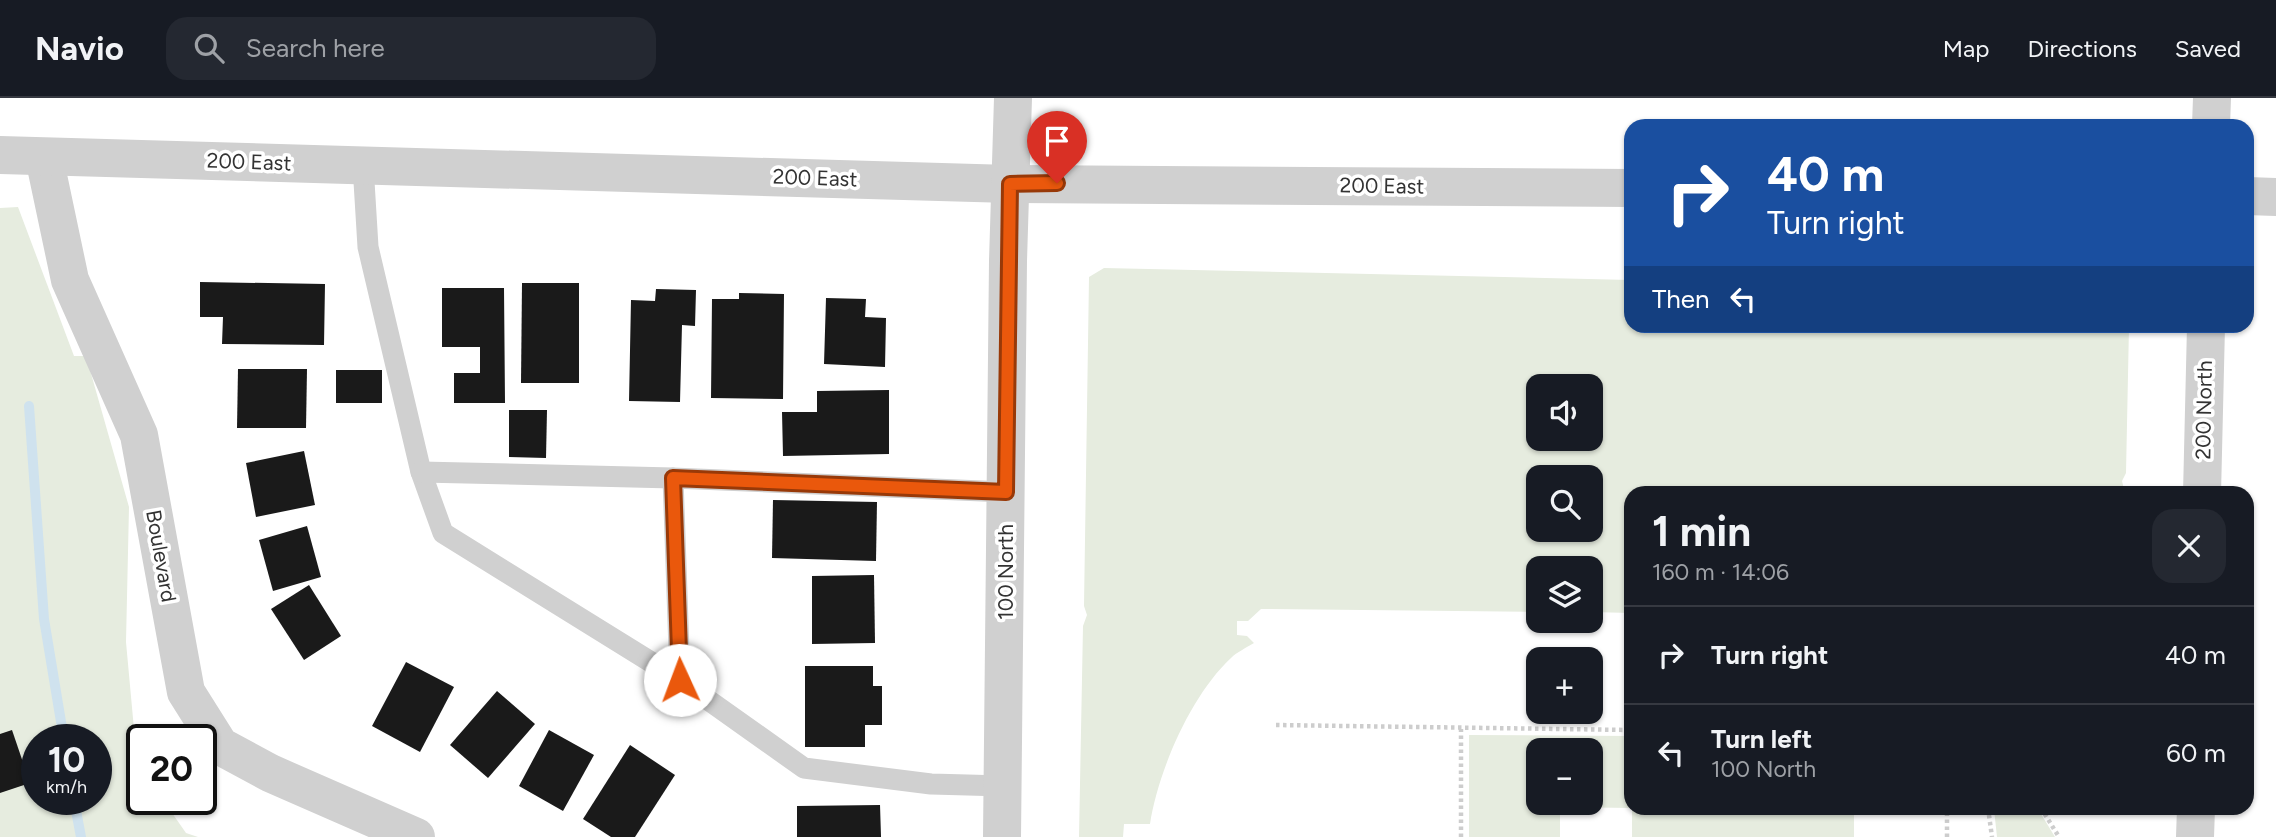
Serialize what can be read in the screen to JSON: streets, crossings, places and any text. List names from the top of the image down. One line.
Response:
{"streets":{"street":["200 East","200 North","Boulevard","100 North"]},"crossings":[["200 East","Boulevard"],["200 East","100 North"]],"page":{"header":"Navio","search":"Search here","nav":["Map","Directions","Saved"],"turn":["40 m","Turn right"],"then":"Then","map_buttons":["+","−"],"heading":["1 min","160 m · 14:06"],"list":[{"name":"Turn right","value":"40 m"},{"name":"Turn left","note":"100 North","value":"60 m"}],"speed":"10 km/h","limit":"20"}}
